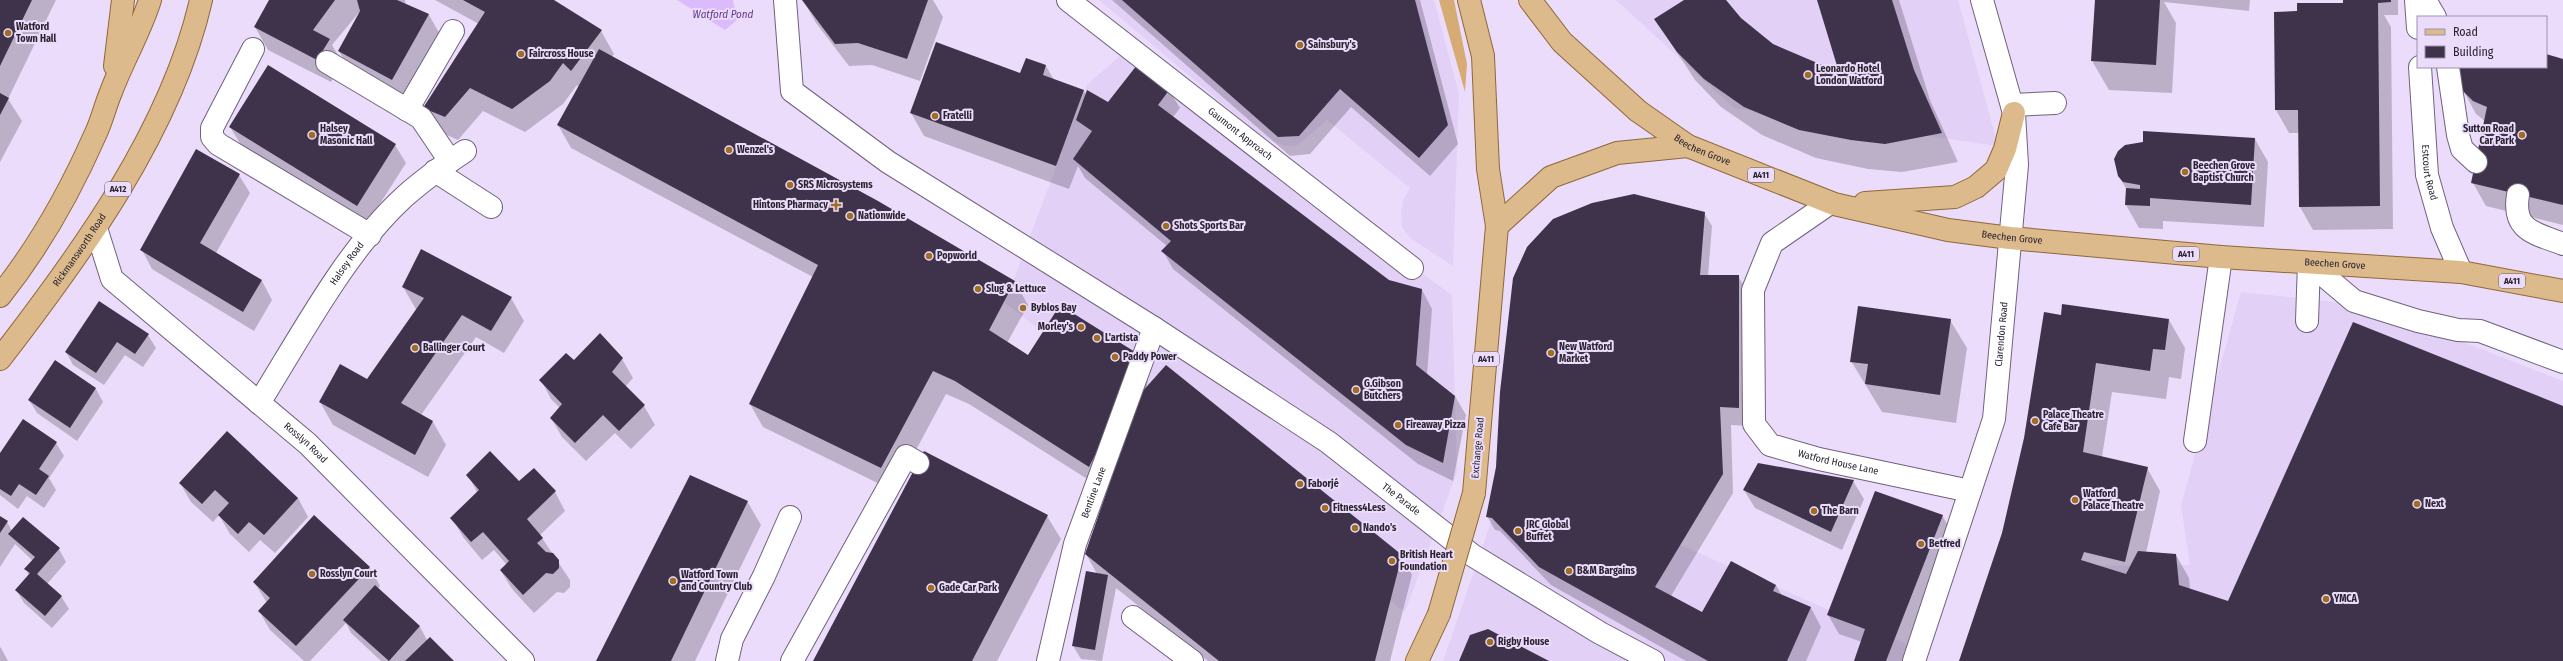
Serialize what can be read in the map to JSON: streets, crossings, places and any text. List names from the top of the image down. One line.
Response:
{"streets":{"main road":["Beechen Grove","A411","A412","Rickmansworth Road","Exchange Road"],"street":["Gaumont Approach","Estcourt Road","Halsey Road","Clarendon Road","Rosslyn Road","Watford House Lane","Bentine Lane","The Parade"]},"crossings":[["Beechen Grove","Estcourt Road"],["Beechen Grove","A411"],["Beechen Grove","Clarendon Road"],["Beechen Grove","Watford House Lane"],["A411","Exchange Road"],["Rickmansworth Road","Rosslyn Road"],["Halsey Road","Rosslyn Road"],["Clarendon Road","Watford House Lane"],["Bentine Lane","The Parade"]],"water":["Watford Pond"],"places":{"other":["Watford Town Hall","Sainsbury's","Faircross House","Leonardo Hotel London Watford","Fratelli","Halsey Masonic Hall","Sutton Road Car Park","Wenzel's","Beechen Grove Baptist Church","SRS Microsystems","Nationwide","Shots Sports Bar","Popworld","Slug & Lettuce","Byblos Bay","Morley's","L'artista","Ballinger Court","New Watford Market","Paddy Power","G.Gibson Butchers","Palace Theatre Cafe Bar","Fireaway Pizza","Faborjé","Watford Palace Theatre","Next","Fitness4Less","The Barn","Nando's","JRC Global Buffet","Betfred","British Heart Foundation","B&M Bargains","Rosslyn Court","Watford Town and Country Club","Gade Car Park","YMCA","Rigby House"],"health":["Hintons Pharmacy"]},"legend":["Road","Building"]}
